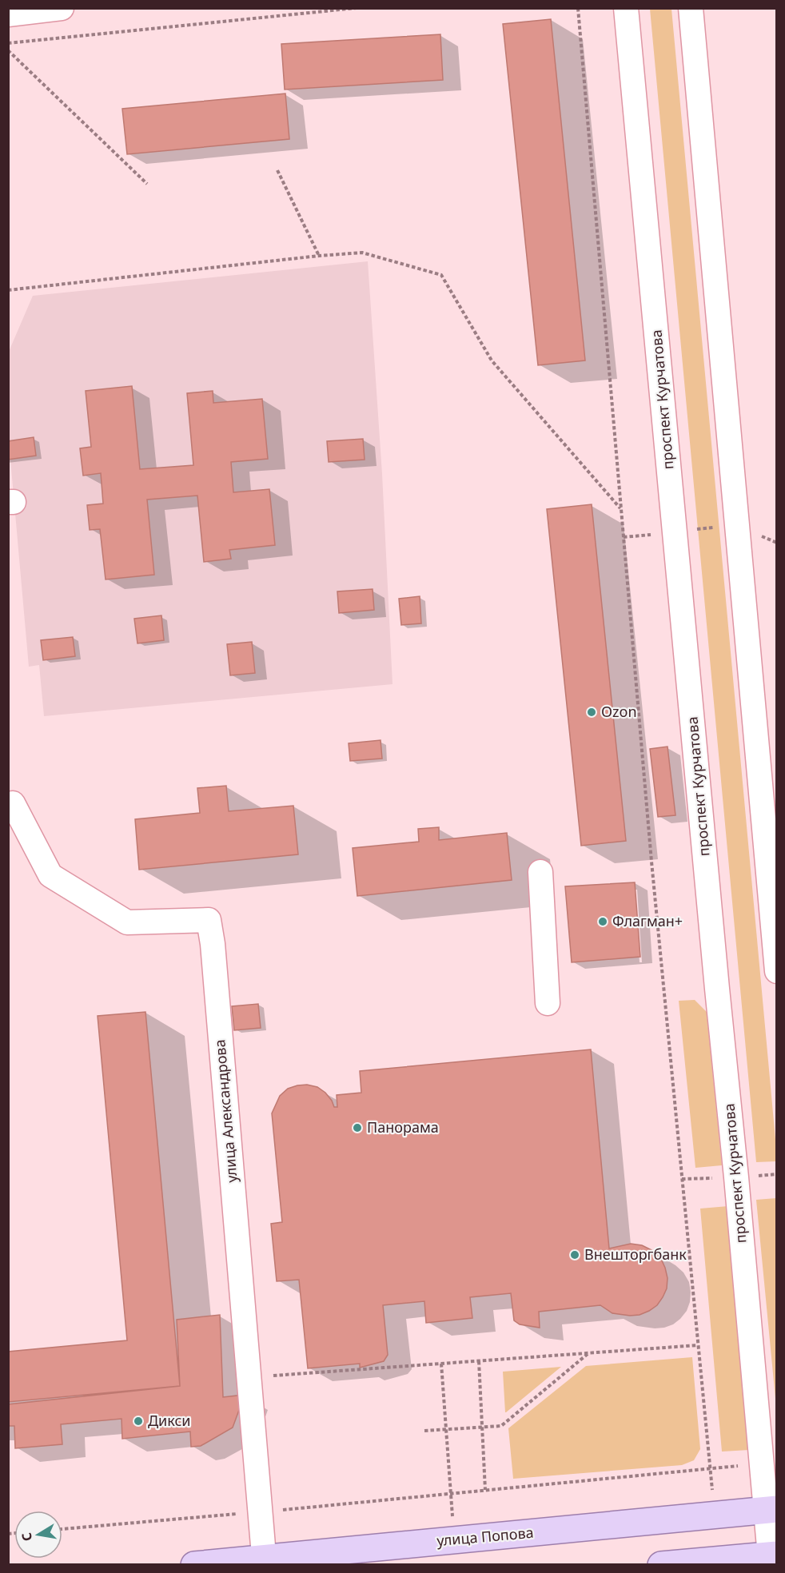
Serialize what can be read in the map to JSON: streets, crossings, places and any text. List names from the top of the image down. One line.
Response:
{"streets":{"main road":["улица Попова"],"street":["проспект Курчатова","улица Александрова"]},"crossings":[["проспект Курчатова","улица Попова"],["улица Александрова","улица Попова"]],"places":["Ozon","Флагман+","Панорама","Внешторгбанк","Дикси"],"north":"left"}
